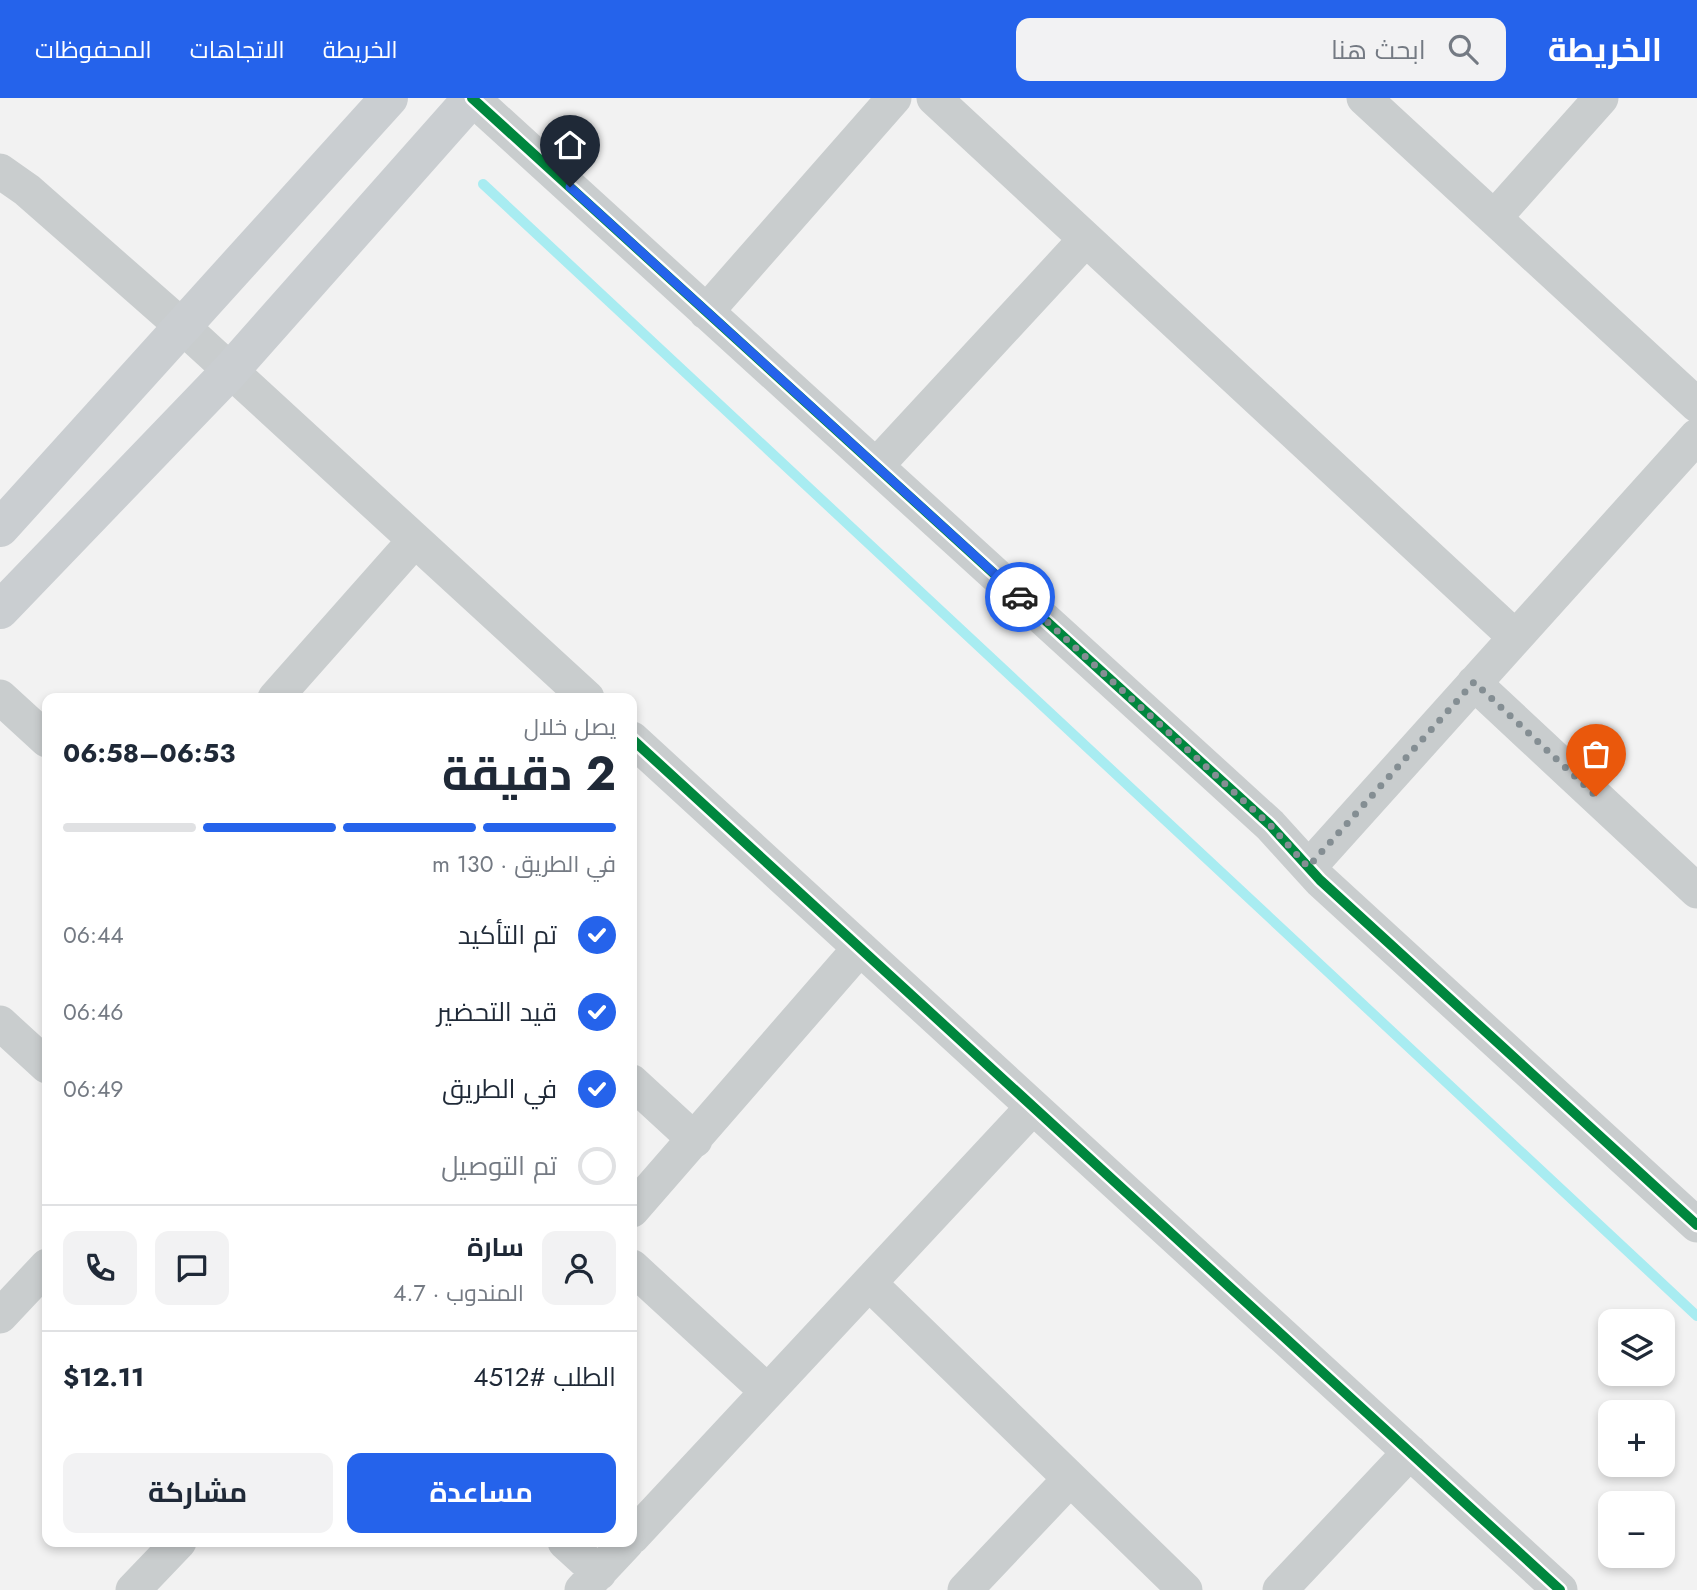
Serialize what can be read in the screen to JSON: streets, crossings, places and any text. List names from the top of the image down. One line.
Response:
{"page":{"header":"الخريطة","search":"ابحث هنا","nav":["الخريطة","الاتجاهات","المحفوظات"],"heading":["2 دقيقة","يصل خلال","06:53–06:58"],"panel":["سارة","المندوب · 4.7","الطلب #4512","$12.11"],"bar":"في الطريق · 130 m","list":[["تم التأكيد","06:44"],["قيد التحضير","06:46"],["في الطريق","06:49"],"تم التوصيل"],"map_buttons":["+","−"],"buttons":["مساعدة","مشاركة"]}}
